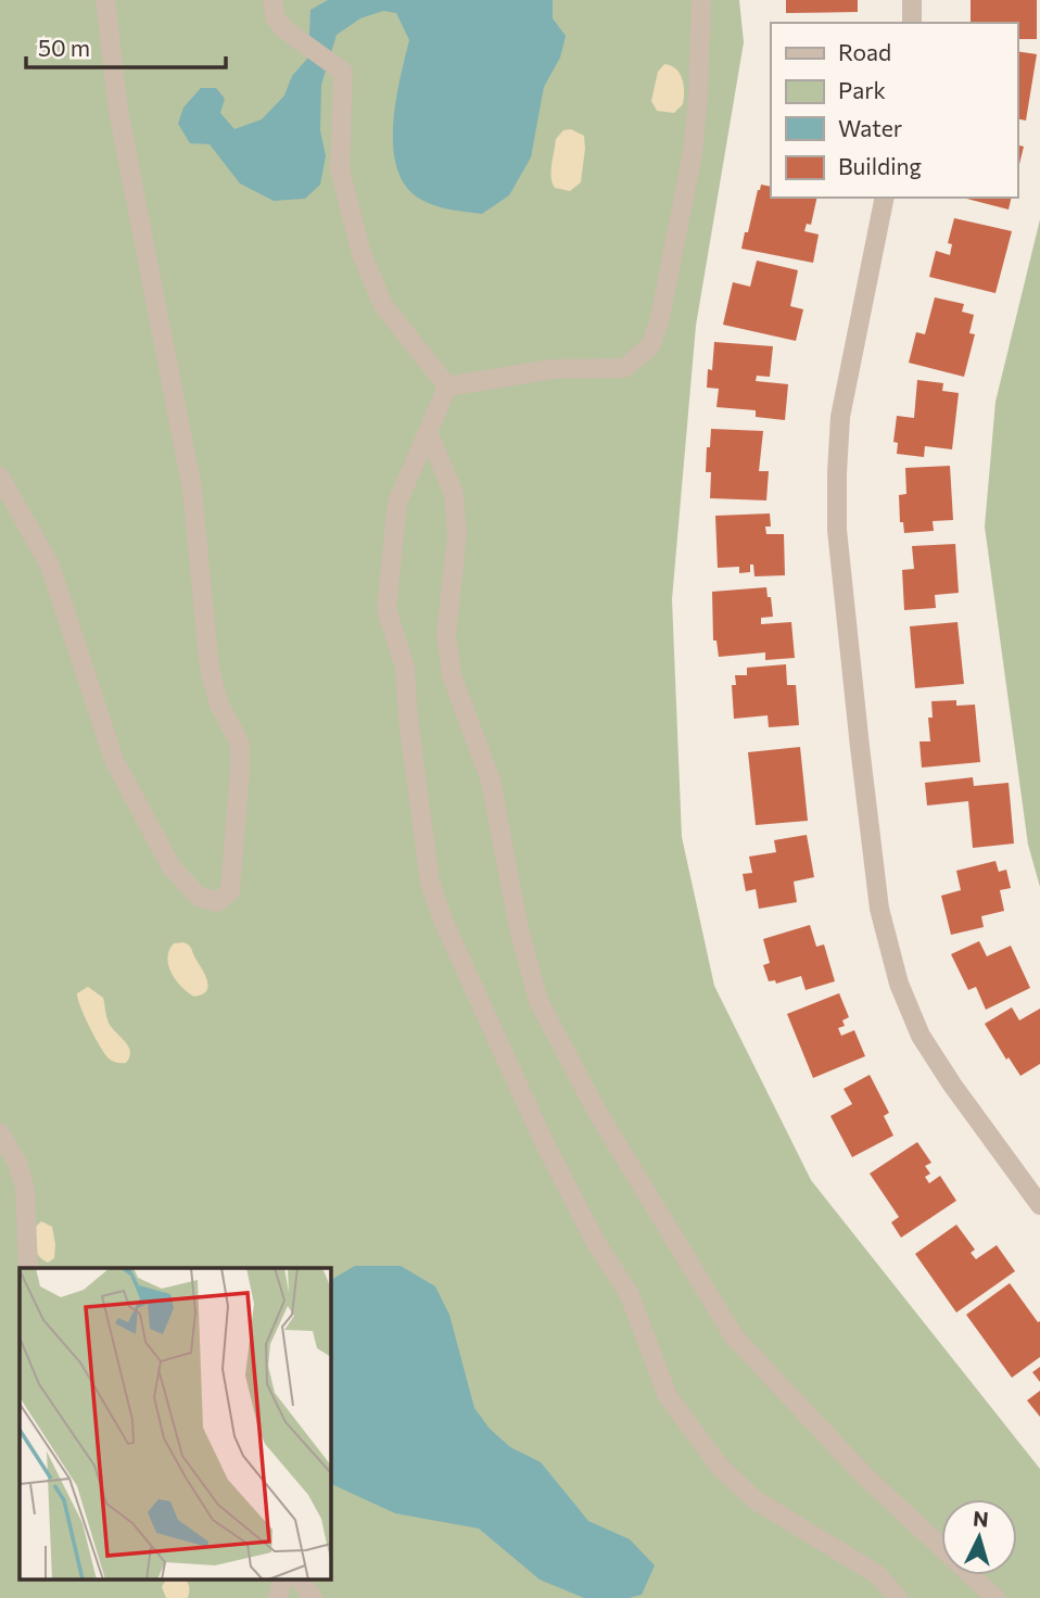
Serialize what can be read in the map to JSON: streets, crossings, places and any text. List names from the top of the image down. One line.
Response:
{"legend":["Road","Park","Water","Building"],"scale_bar":"50 m","north":"top"}
